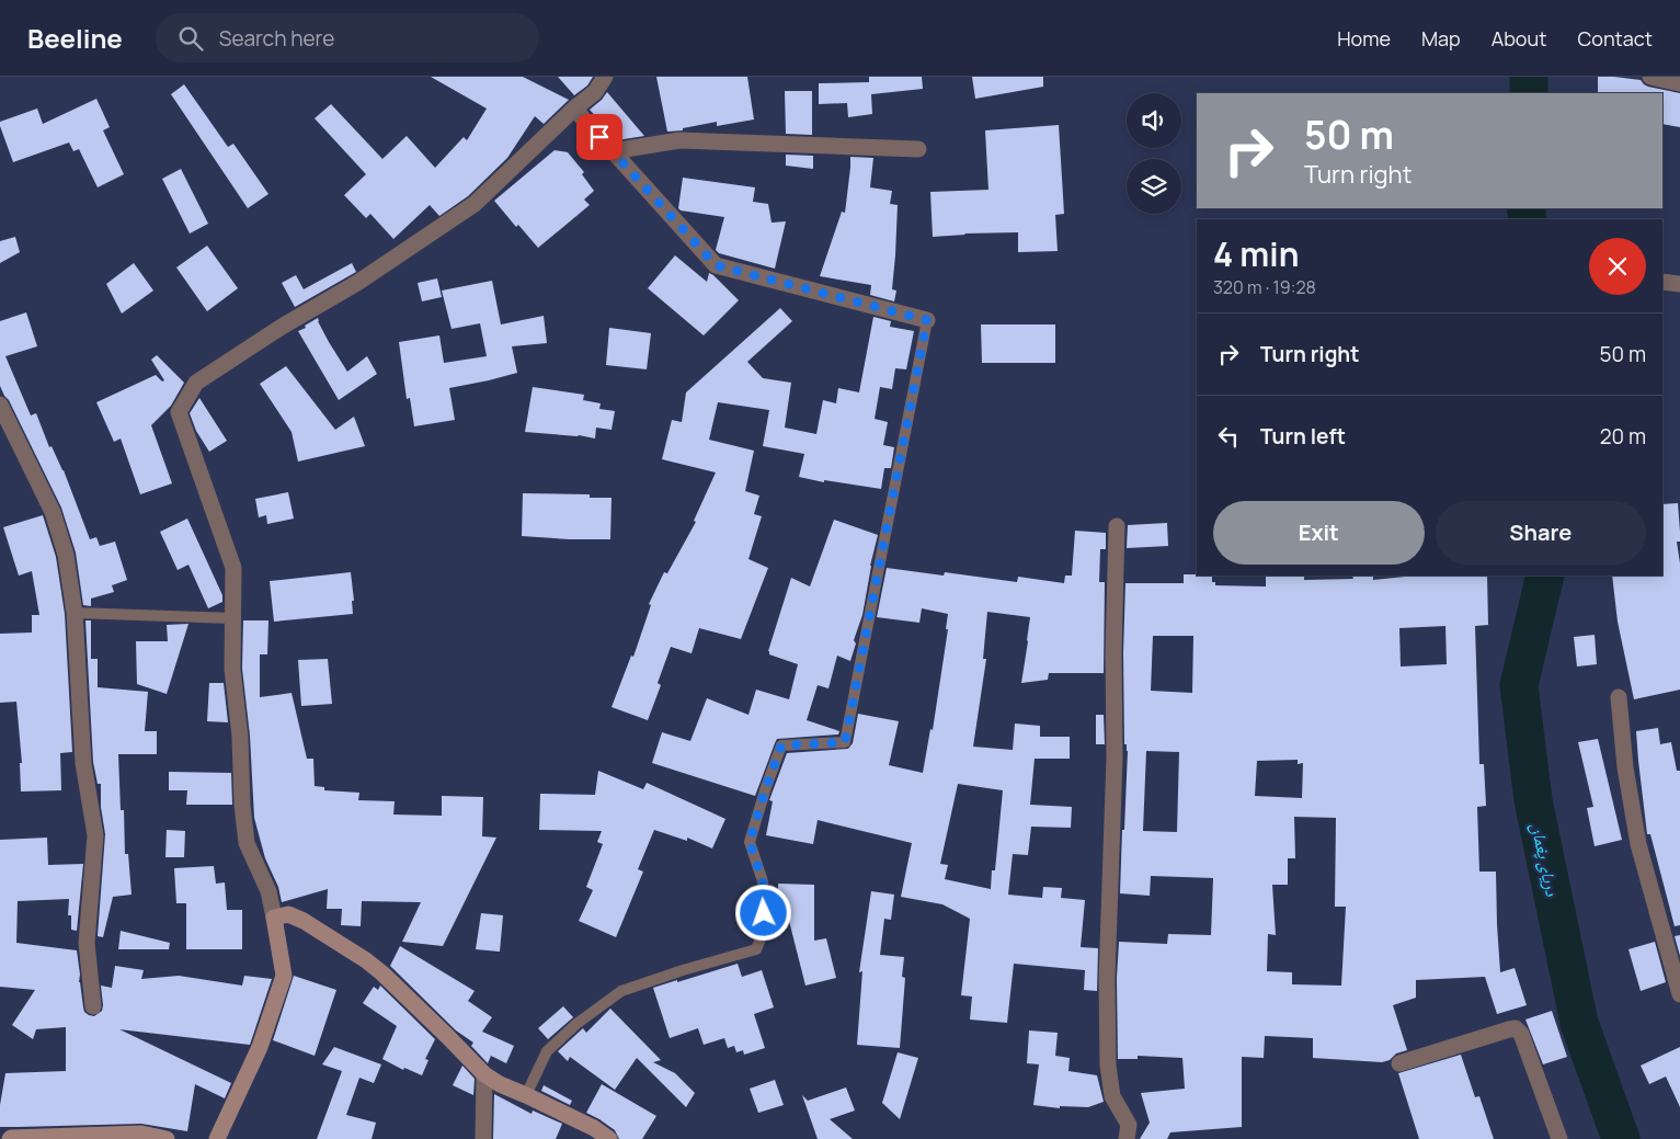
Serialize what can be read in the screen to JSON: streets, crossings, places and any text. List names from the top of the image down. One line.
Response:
{"water":["دریای پغمان"],"page":{"header":"Beeline","search":"Search here","nav":["Home","Map","About","Contact"],"turn":["50 m","Turn right"],"heading":["4 min","320 m · 19:28"],"list":[{"name":"Turn right","value":"50 m"},{"name":"Turn left","value":"20 m"}],"buttons":["Exit","Share"]}}
